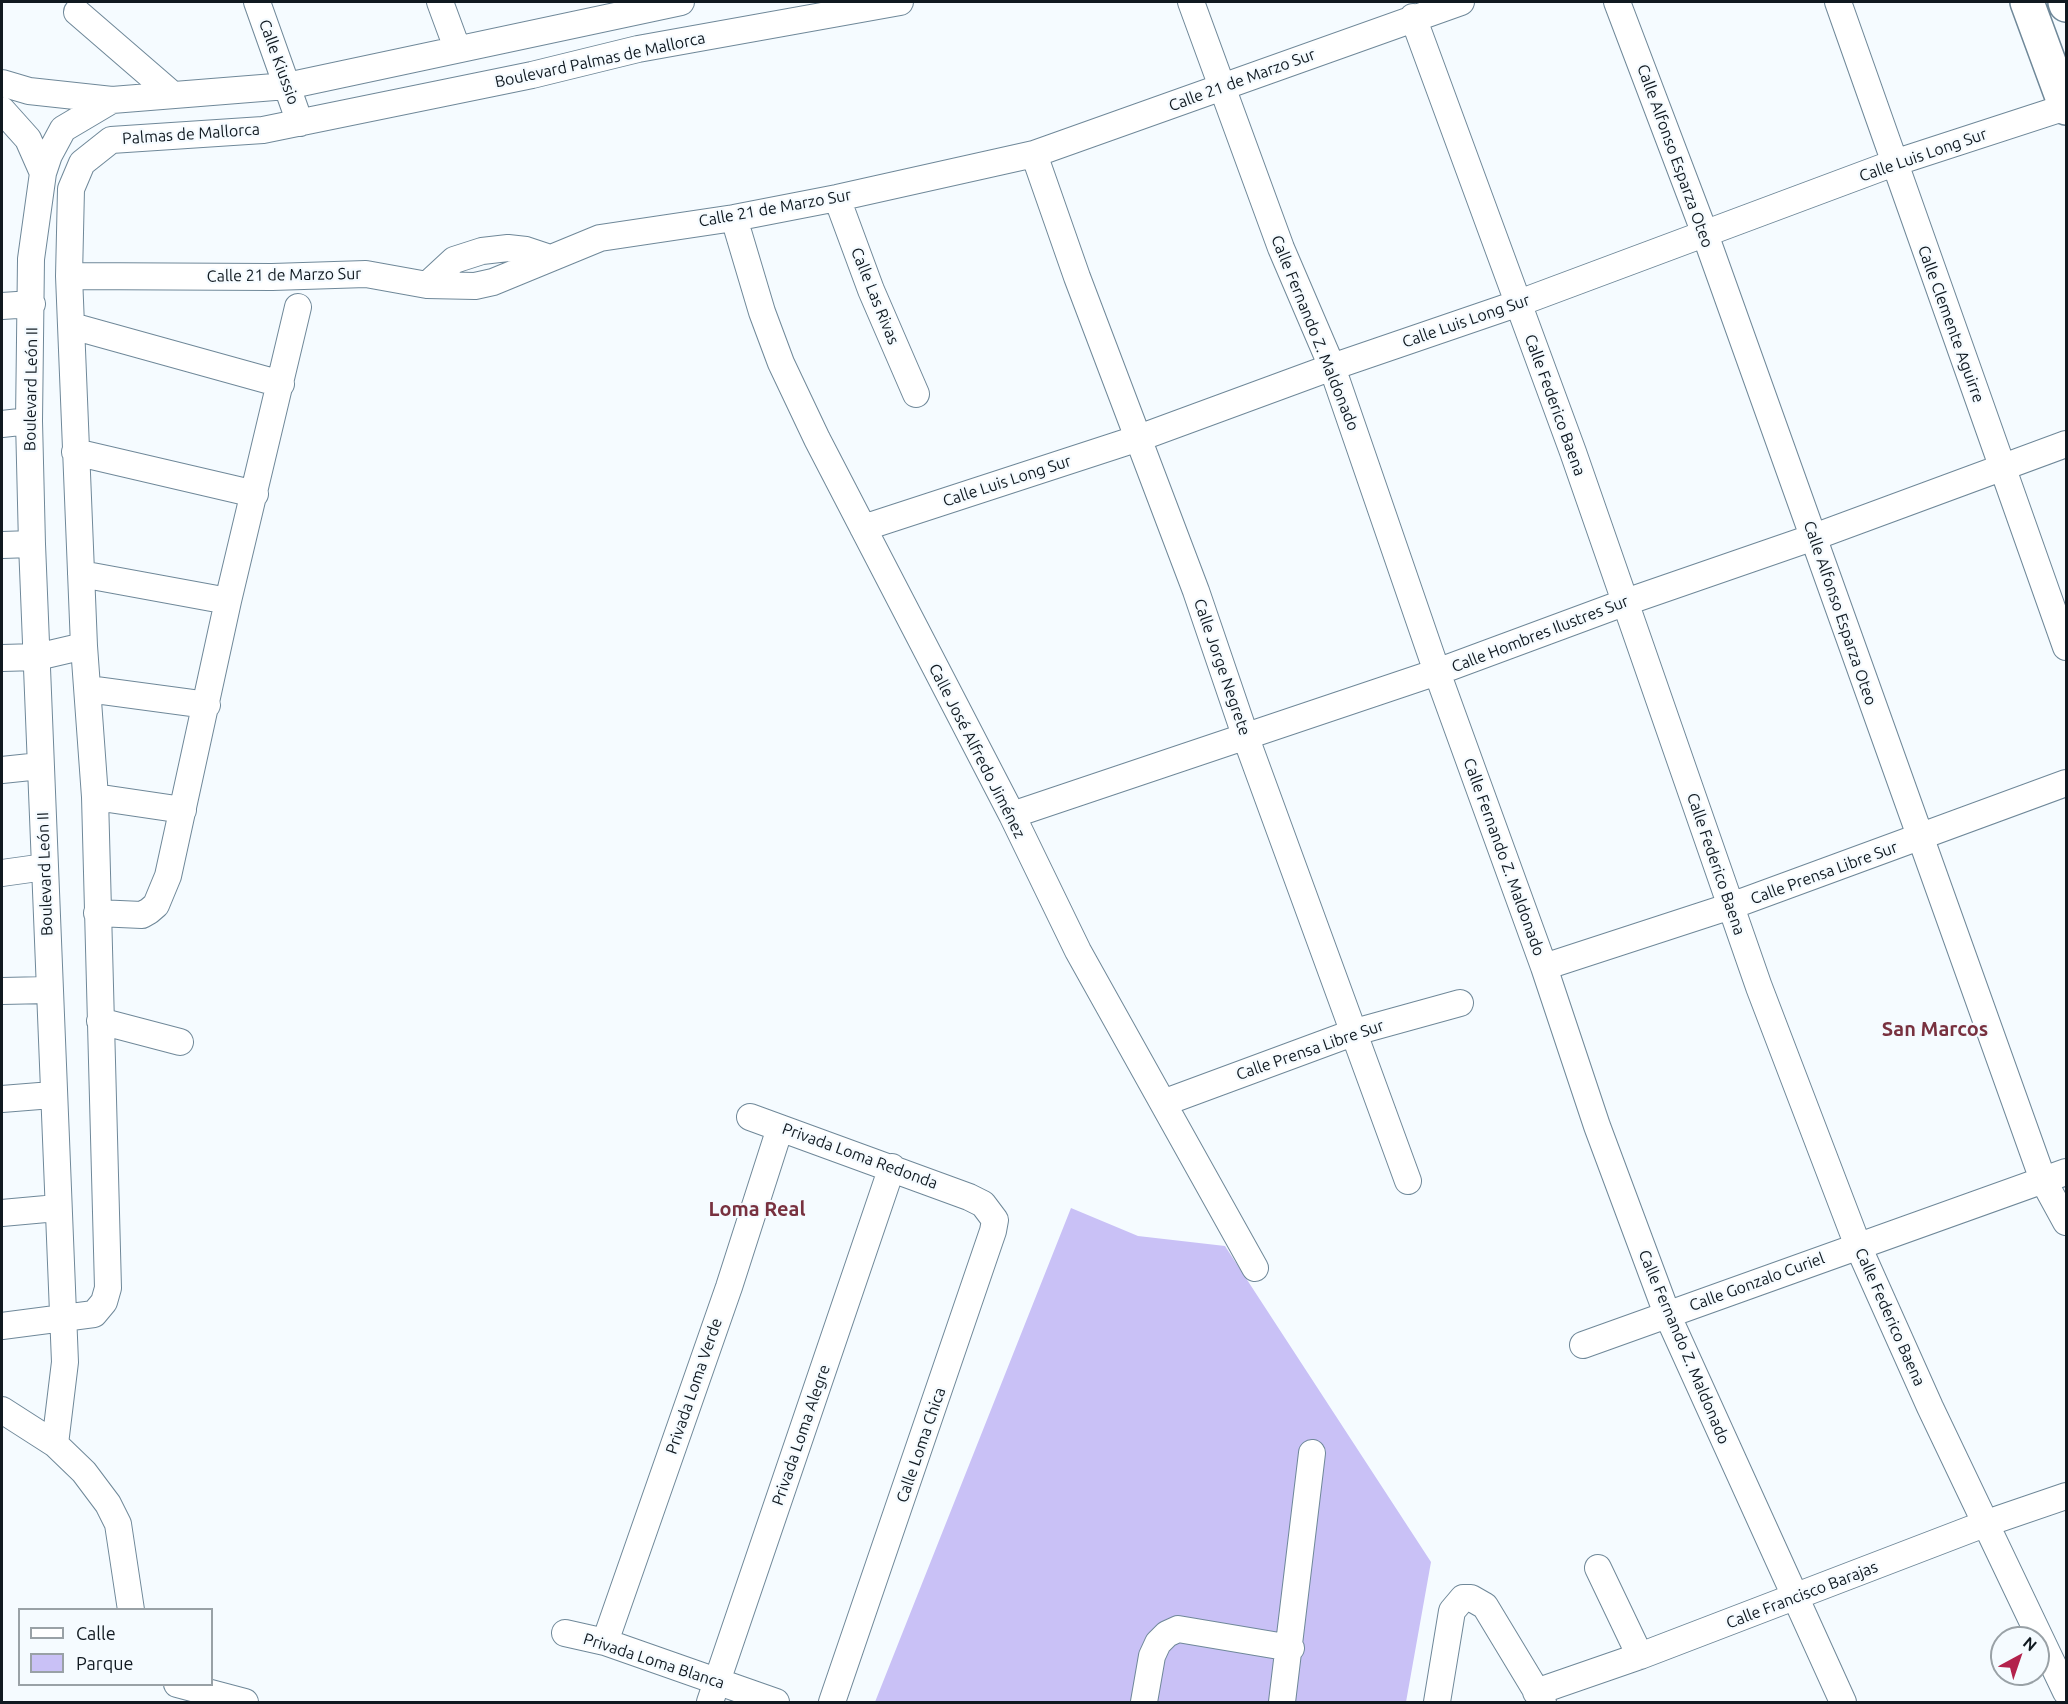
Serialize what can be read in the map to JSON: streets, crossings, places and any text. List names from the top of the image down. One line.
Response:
{"streets":{"street":["Boulevard Palmas de Mallorca","Calle Kiussio","Calle 21 de Marzo Sur","Palmas de Mallorca","Calle Luis Long Sur","Calle Alfonso Esparza Oteo","Calle Las Rivas","Calle Clemente Aguirre","Calle Fernando Z. Maldonado","Boulevard León II","Calle Federico Baena","Calle Hombres Ilustres Sur","Calle Jorge Negrete","Calle José Alfredo Jiménez","Calle Prensa Libre Sur","Privada Loma Redonda","Calle Gonzalo Curiel","Privada Loma Verde","Privada Loma Alegre","Calle Loma Chica","Calle Francisco Barajas","Privada Loma Blanca"]},"crossings":[["Boulevard Palmas de Mallorca","Calle Kiussio"],["Boulevard Palmas de Mallorca","Palmas de Mallorca"],["Calle Kiussio","Palmas de Mallorca"],["Calle 21 de Marzo Sur","Palmas de Mallorca"],["Calle 21 de Marzo Sur","Calle Las Rivas"],["Calle 21 de Marzo Sur","Calle Fernando Z. Maldonado"],["Calle 21 de Marzo Sur","Calle Federico Baena"],["Calle 21 de Marzo Sur","Calle Jorge Negrete"],["Calle 21 de Marzo Sur","Calle José Alfredo Jiménez"],["Calle Luis Long Sur","Calle Alfonso Esparza Oteo"],["Calle Luis Long Sur","Calle Clemente Aguirre"],["Calle Luis Long Sur","Calle Fernando Z. Maldonado"],["Calle Luis Long Sur","Calle Federico Baena"],["Calle Luis Long Sur","Calle Jorge Negrete"],["Calle Luis Long Sur","Calle José Alfredo Jiménez"],["Calle Alfonso Esparza Oteo","Calle Hombres Ilustres Sur"],["Calle Alfonso Esparza Oteo","Calle Prensa Libre Sur"],["Calle Alfonso Esparza Oteo","Calle Gonzalo Curiel"],["Calle Clemente Aguirre","Calle Hombres Ilustres Sur"],["Calle Fernando Z. Maldonado","Calle Hombres Ilustres Sur"],["Calle Fernando Z. Maldonado","Calle Prensa Libre Sur"],["Calle Fernando Z. Maldonado","Calle Gonzalo Curiel"],["Calle Fernando Z. Maldonado","Calle Francisco Barajas"],["Calle Federico Baena","Calle Hombres Ilustres Sur"],["Calle Federico Baena","Calle Prensa Libre Sur"],["Calle Federico Baena","Calle Gonzalo Curiel"],["Calle Federico Baena","Calle Francisco Barajas"],["Calle Hombres Ilustres Sur","Calle Jorge Negrete"],["Calle Hombres Ilustres Sur","Calle José Alfredo Jiménez"],["Calle Jorge Negrete","Calle Prensa Libre Sur"],["Calle José Alfredo Jiménez","Calle Prensa Libre Sur"],["Privada Loma Redonda","Privada Loma Verde"],["Privada Loma Redonda","Privada Loma Alegre"],["Privada Loma Redonda","Calle Loma Chica"],["Privada Loma Verde","Privada Loma Blanca"],["Privada Loma Alegre","Privada Loma Blanca"]],"districts":["San Marcos","Loma Real"],"legend":["Calle","Parque"],"north":"top right"}
